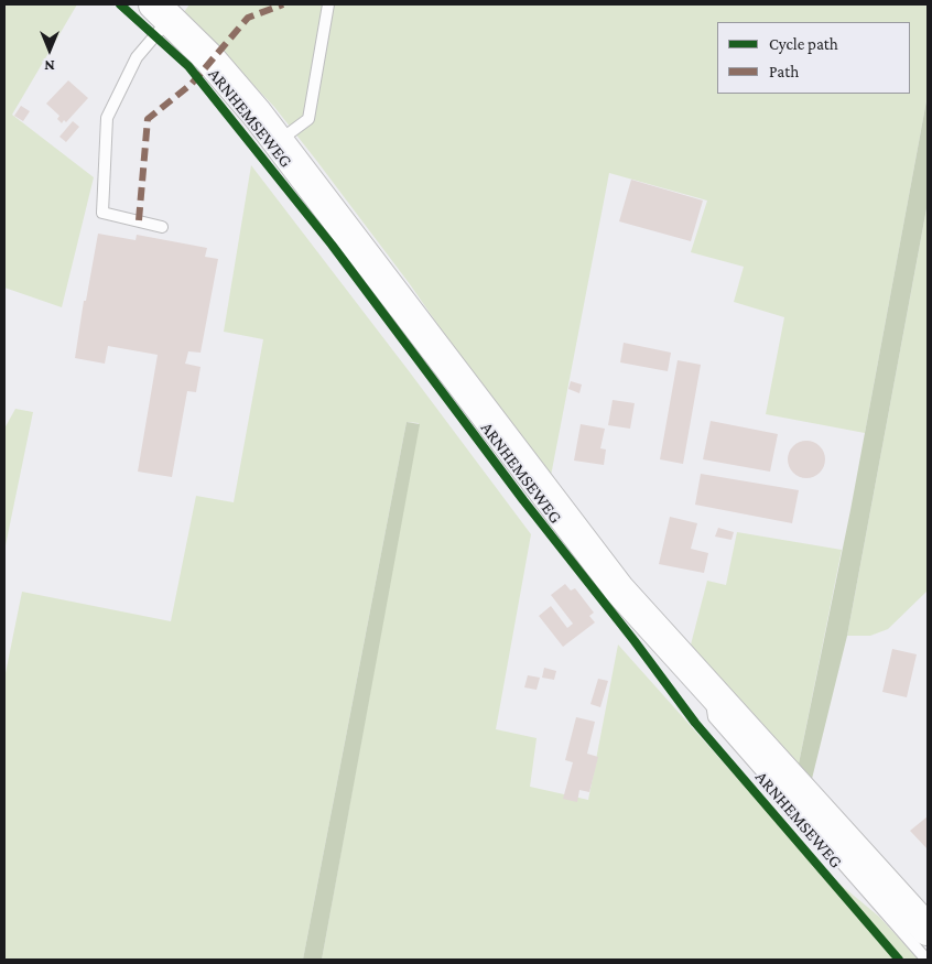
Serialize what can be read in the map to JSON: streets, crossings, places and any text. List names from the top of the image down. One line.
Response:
{"streets":{"main road":["ARNHEMSEWEG"]},"legend":["Cycle path","Path"],"north":"bottom"}
